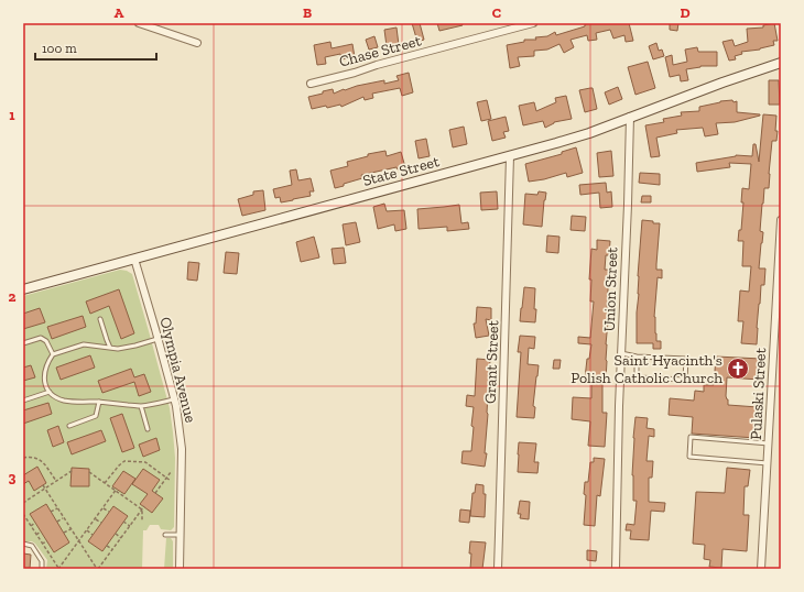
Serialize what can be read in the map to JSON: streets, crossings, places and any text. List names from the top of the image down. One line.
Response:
{"streets":{"main road":["State Street"],"street":["Chase Street","Union Street","Grant Street","Olympia Avenue","Pulaski Street"]},"crossings":[["State Street","Union Street"],["State Street","Grant Street"],["State Street","Olympia Avenue"]],"places":{"church":["Saint Hyacinth's Polish Catholic Church"]},"scale_bar":"100 m","grid":{"columns":["A","B","C","D"],"rows":["1","2","3"]}}
